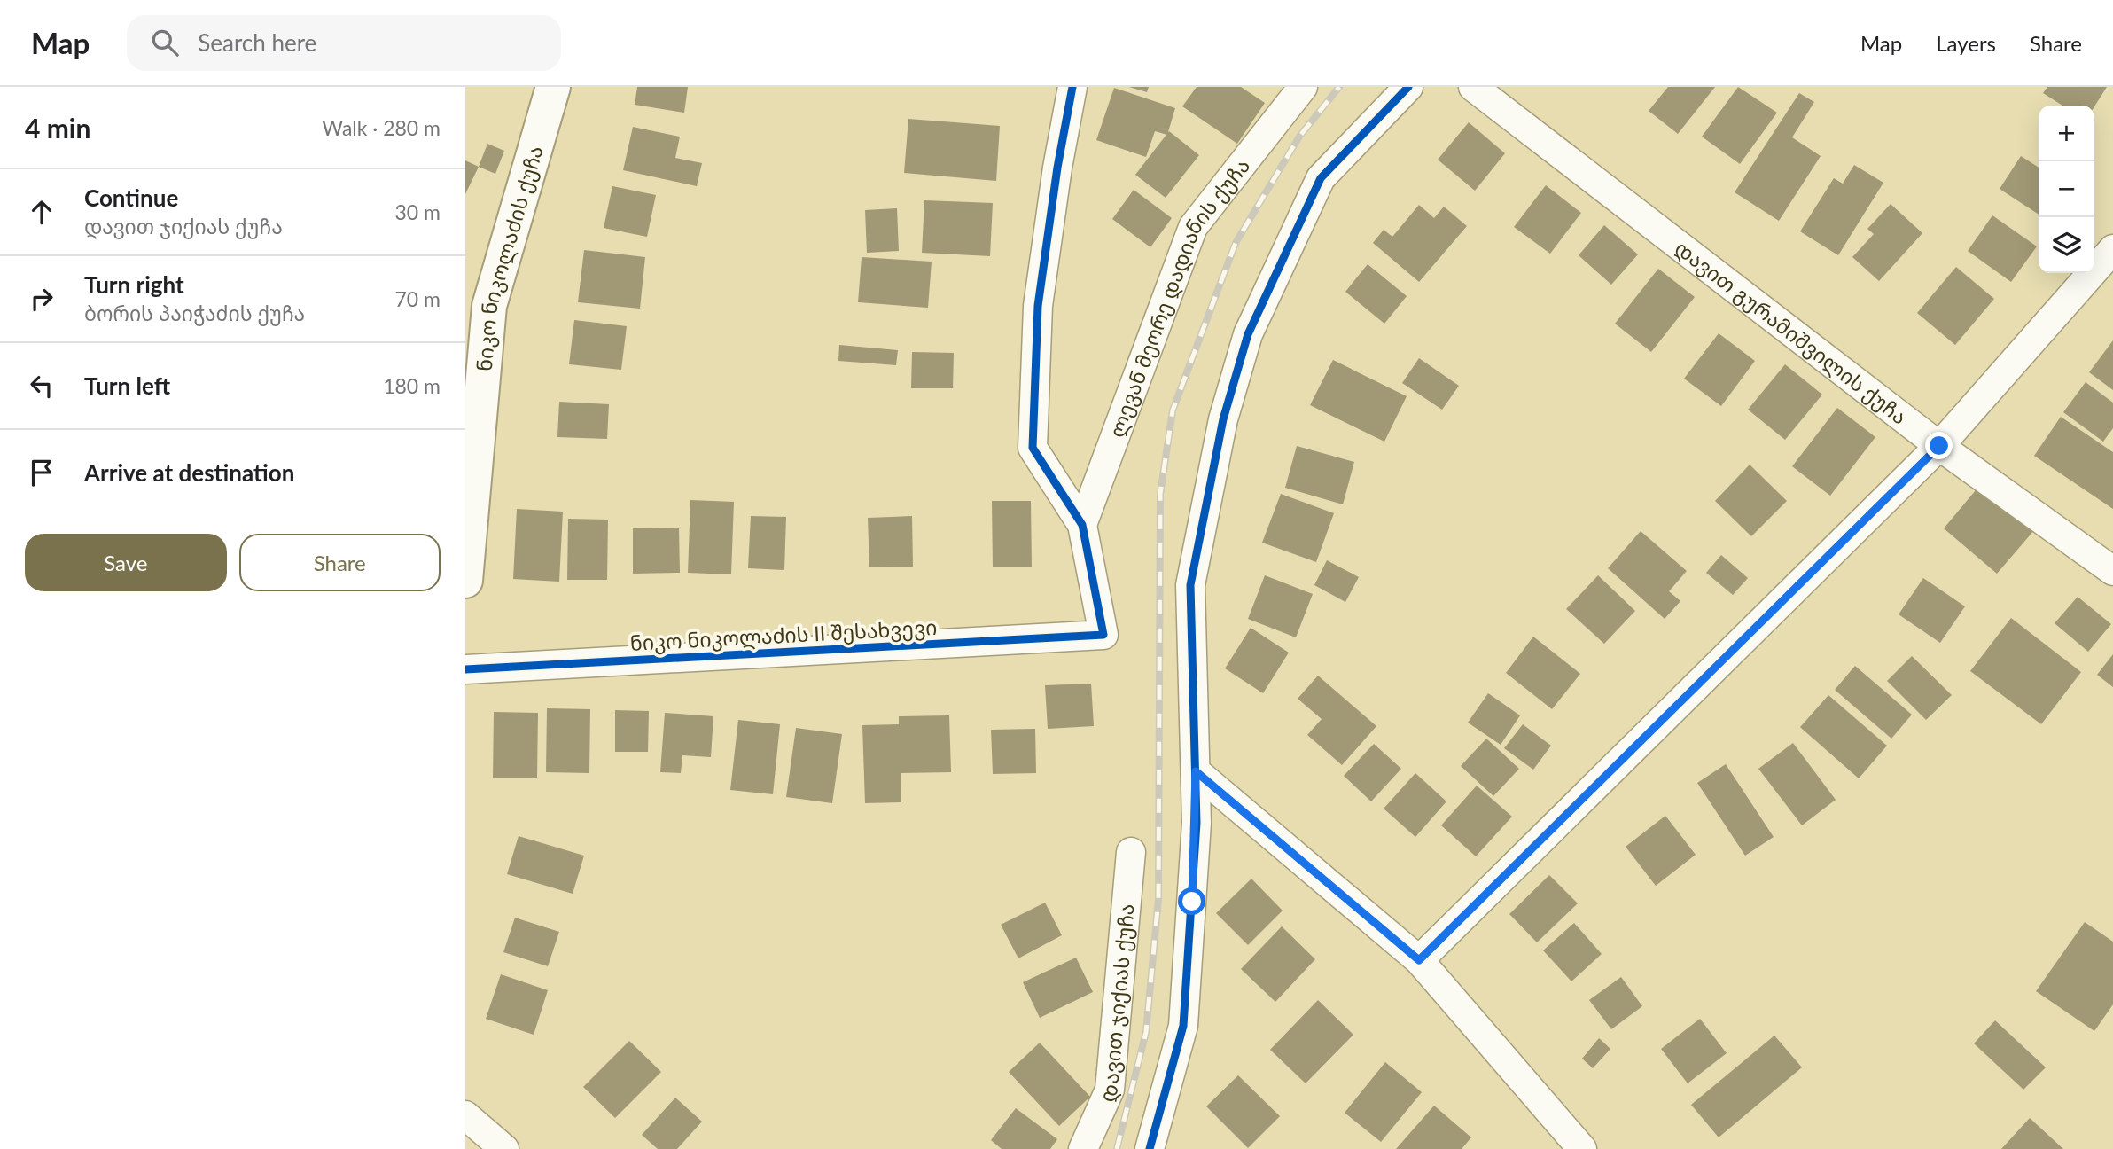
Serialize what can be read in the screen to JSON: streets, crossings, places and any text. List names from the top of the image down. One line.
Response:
{"streets":{"street":["ნიკო ნიკოლაძის ქუჩა","ლევან მეორე დადიანის ქუჩა","დავით გურამიშვილის ქუჩა","ნიკო ნიკოლაძის II შესახვევი","დავით ჯიქიას ქუჩა"]},"crossings":[["ლევან მეორე დადიანის ქუჩა","ნიკო ნიკოლაძის II შესახვევი"]],"page":{"header":"Map","search":"Search here","nav":["Map","Layers","Share"],"heading":["4 min","Walk · 280 m"],"map_buttons":["+","−"],"list":[["Continue","დავით ჯიქიას ქუჩა","30 m"],["Turn right","ბორის პაიჭაძის ქუჩა","70 m"],["Turn left","180 m"],"Arrive at destination"],"buttons":["Save","Share"]}}
